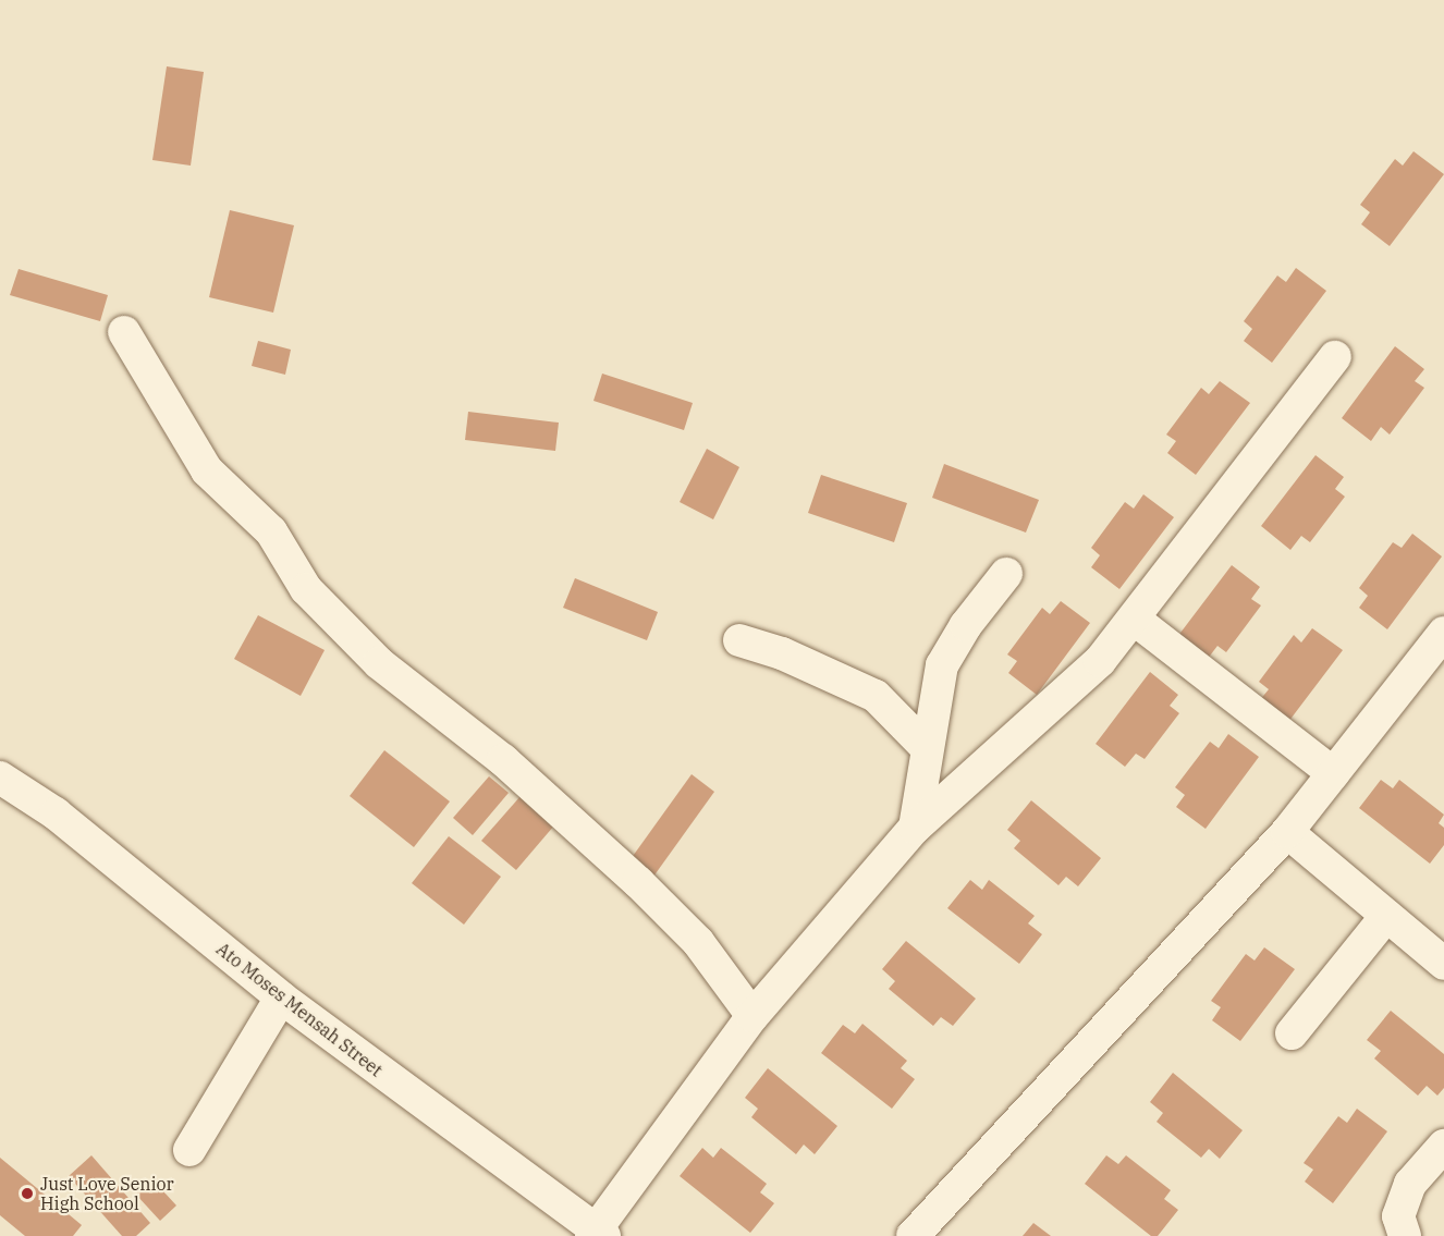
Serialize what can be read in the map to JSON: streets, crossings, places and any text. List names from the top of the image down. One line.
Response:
{"streets":{"street":["Ato Moses Mensah Street"]},"places":["Just Love Senior High School"]}
